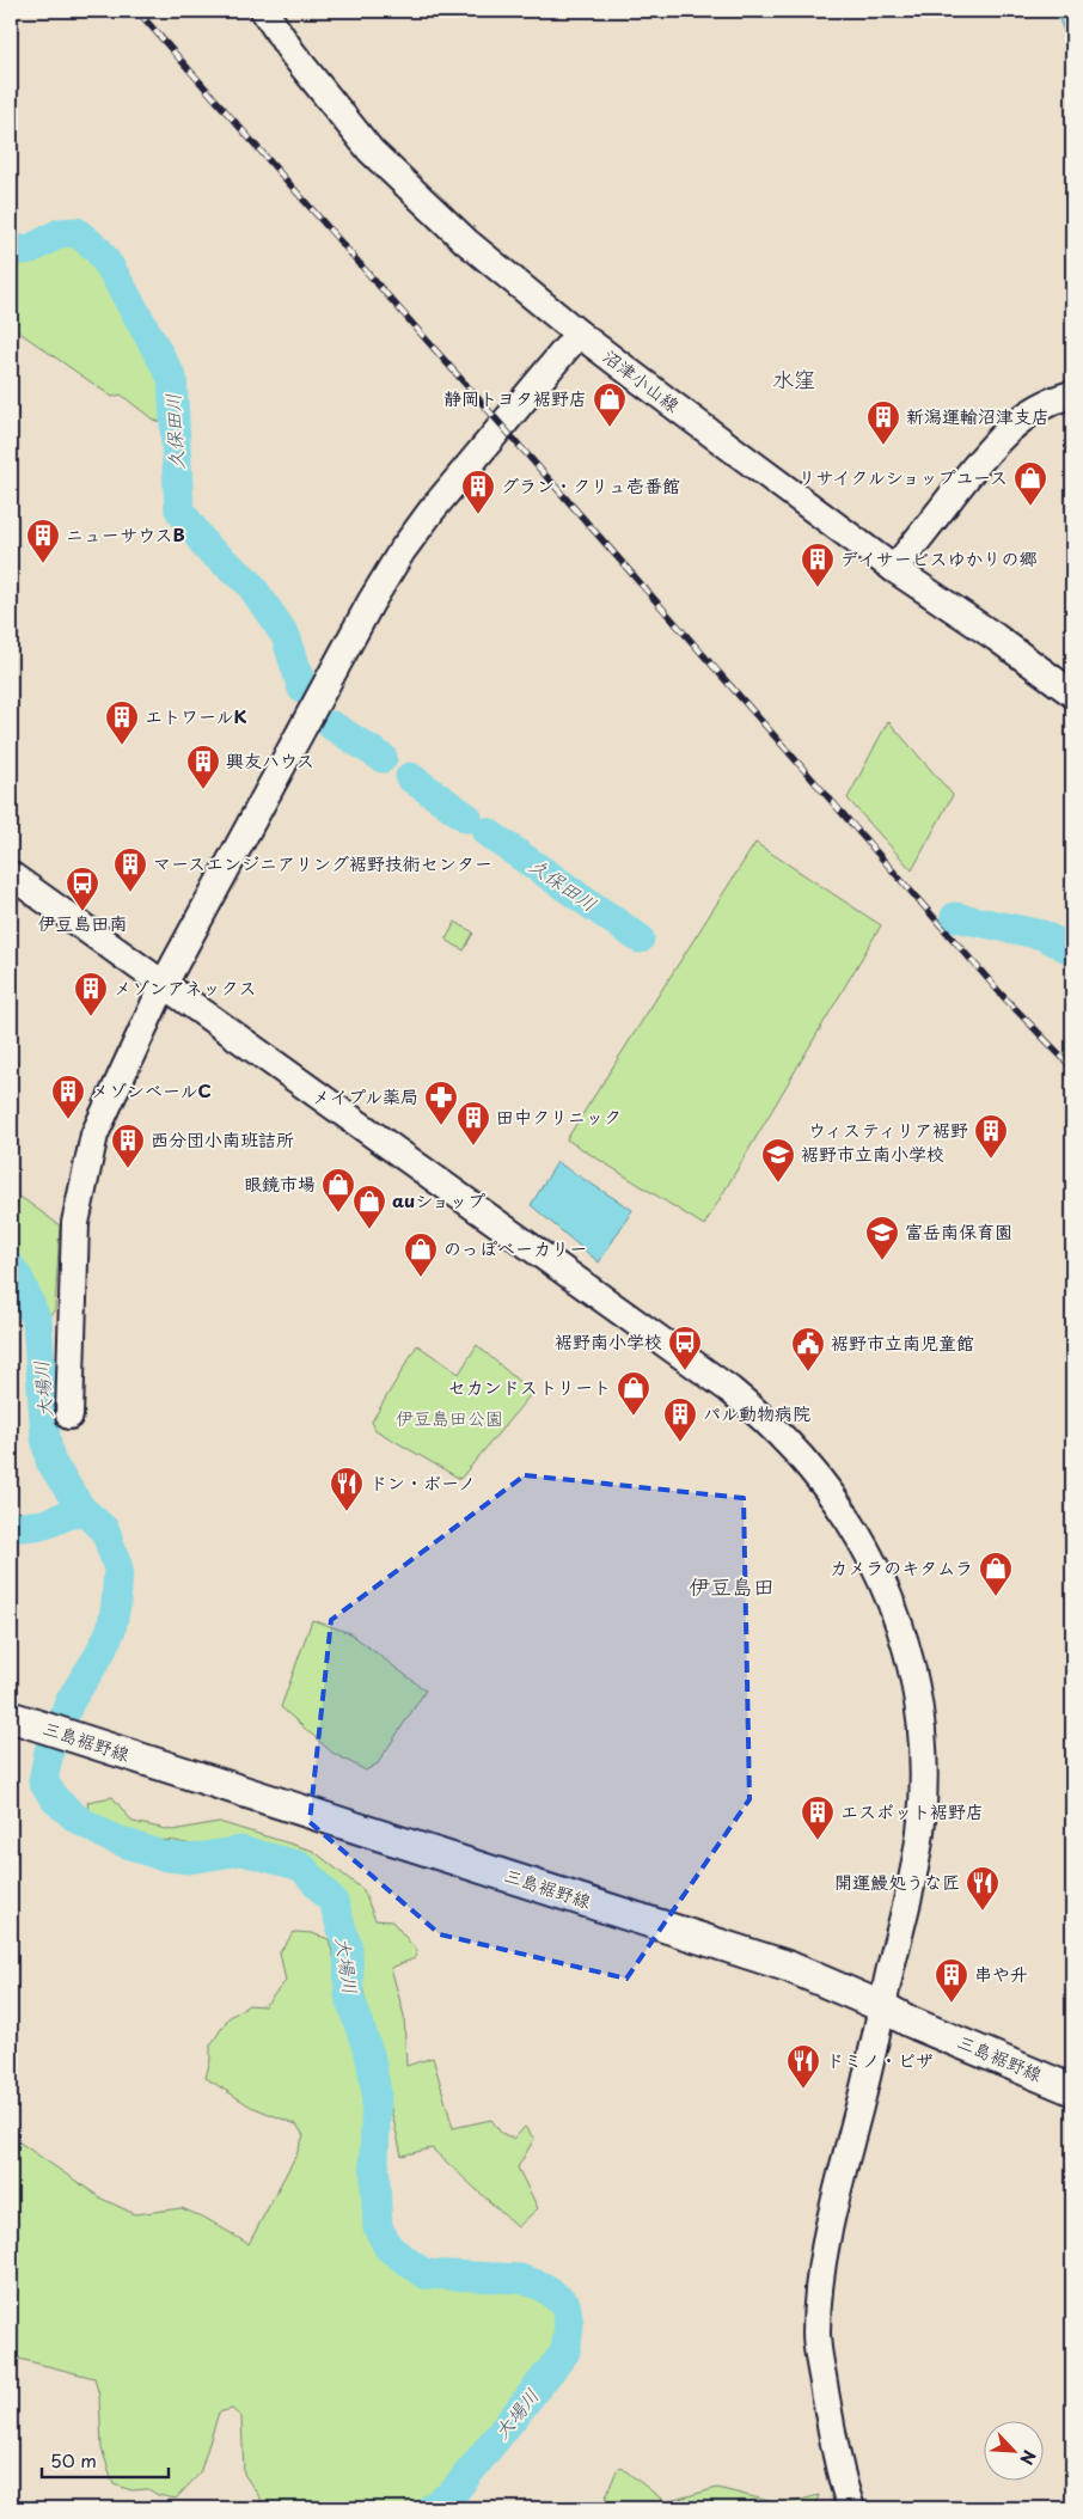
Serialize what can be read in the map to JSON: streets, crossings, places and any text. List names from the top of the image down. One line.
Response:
{"streets":{"main road":["三島裾野線"],"street":["沼津小山線"]},"districts":["水窪","伊豆島田"],"water":["久保田川","大場川"],"parks":["伊豆島田公園"],"places":{"shop":["静岡トヨタ裾野店","リサイクルショップユース","眼鏡市場","auショップ","のっぽベーカリー","セカンドストリート","カメラのキタムラ"],"building":["新潟運輸沼津支店","グラン・クリュ壱番館","ニューサウスB","デイサービスゆかりの郷","エトワールK","興友ハウス","マースエンジニアリング裾野技術センター","メゾンアネックス","メゾンベールC","田中クリニック","ウィスティリア裾野","西分団小南班詰所","パル動物病院","エスポット裾野店","串や升"],"bus stop":["伊豆島田南","裾野南小学校"],"pharmacy":["メイプル薬局"],"school or university":["裾野市立南小学校","富岳南保育園"],"public building":["裾野市立南児童館"],"restaurant":["ドン・ボーノ","開運鰻処うな匠","ドミノ・ピザ"]},"scale_bar":"50 m","north":"bottom right"}
